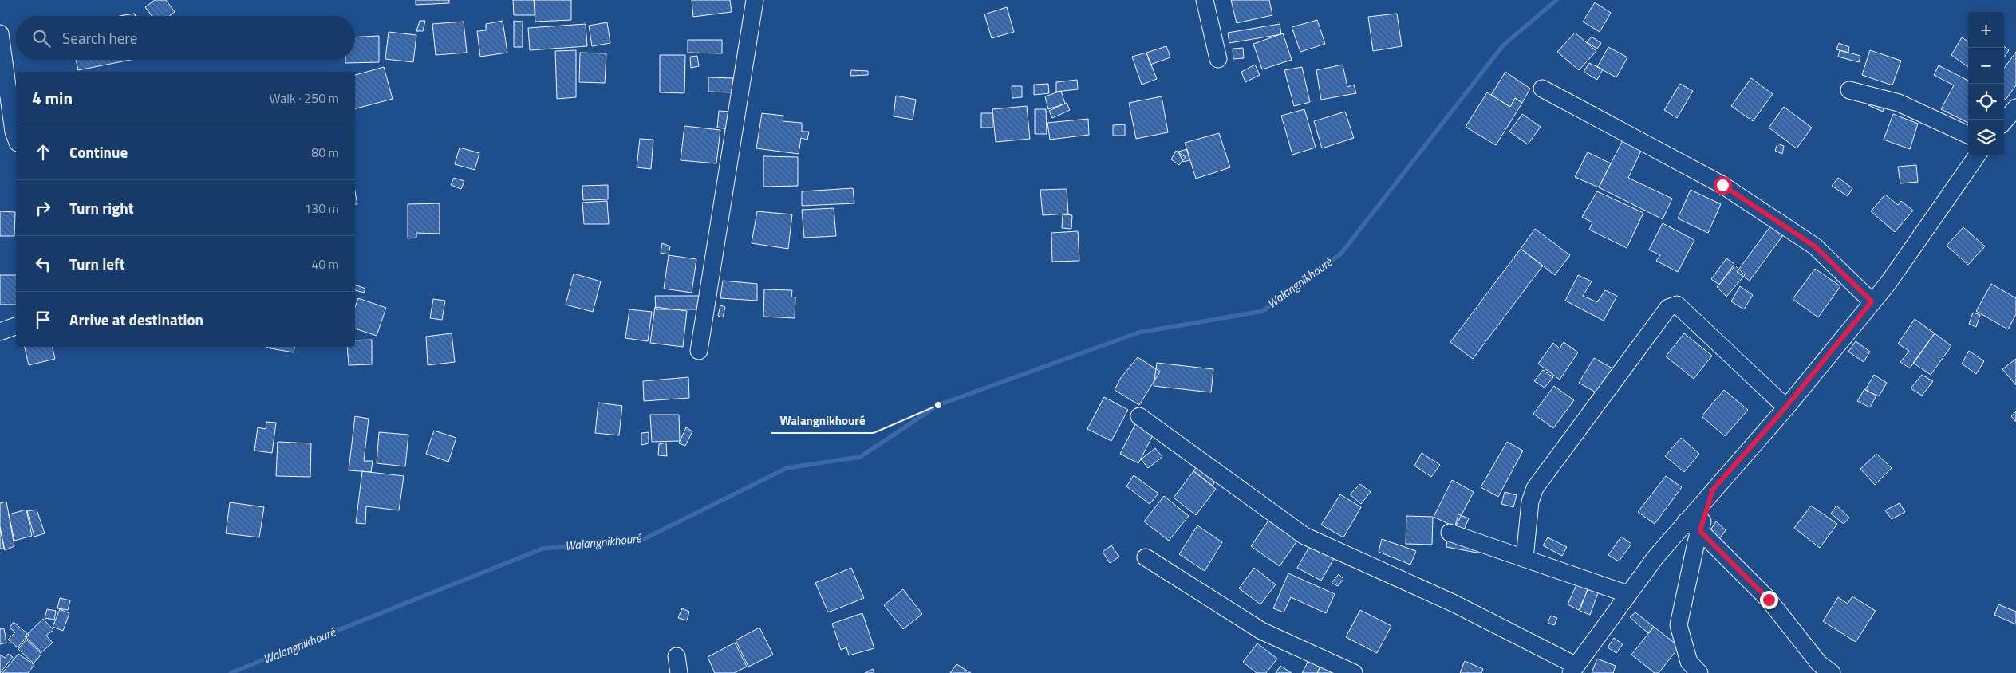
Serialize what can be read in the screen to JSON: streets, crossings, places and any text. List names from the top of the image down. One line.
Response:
{"water":["Walangnikhouré"],"places":["Walangnikhouré"],"page":{"map_buttons":["+","−"],"search":"Search here","heading":["4 min","Walk · 250 m"],"list":[["Continue","80 m"],["Turn right","130 m"],["Turn left","40 m"],"Arrive at destination"]}}
